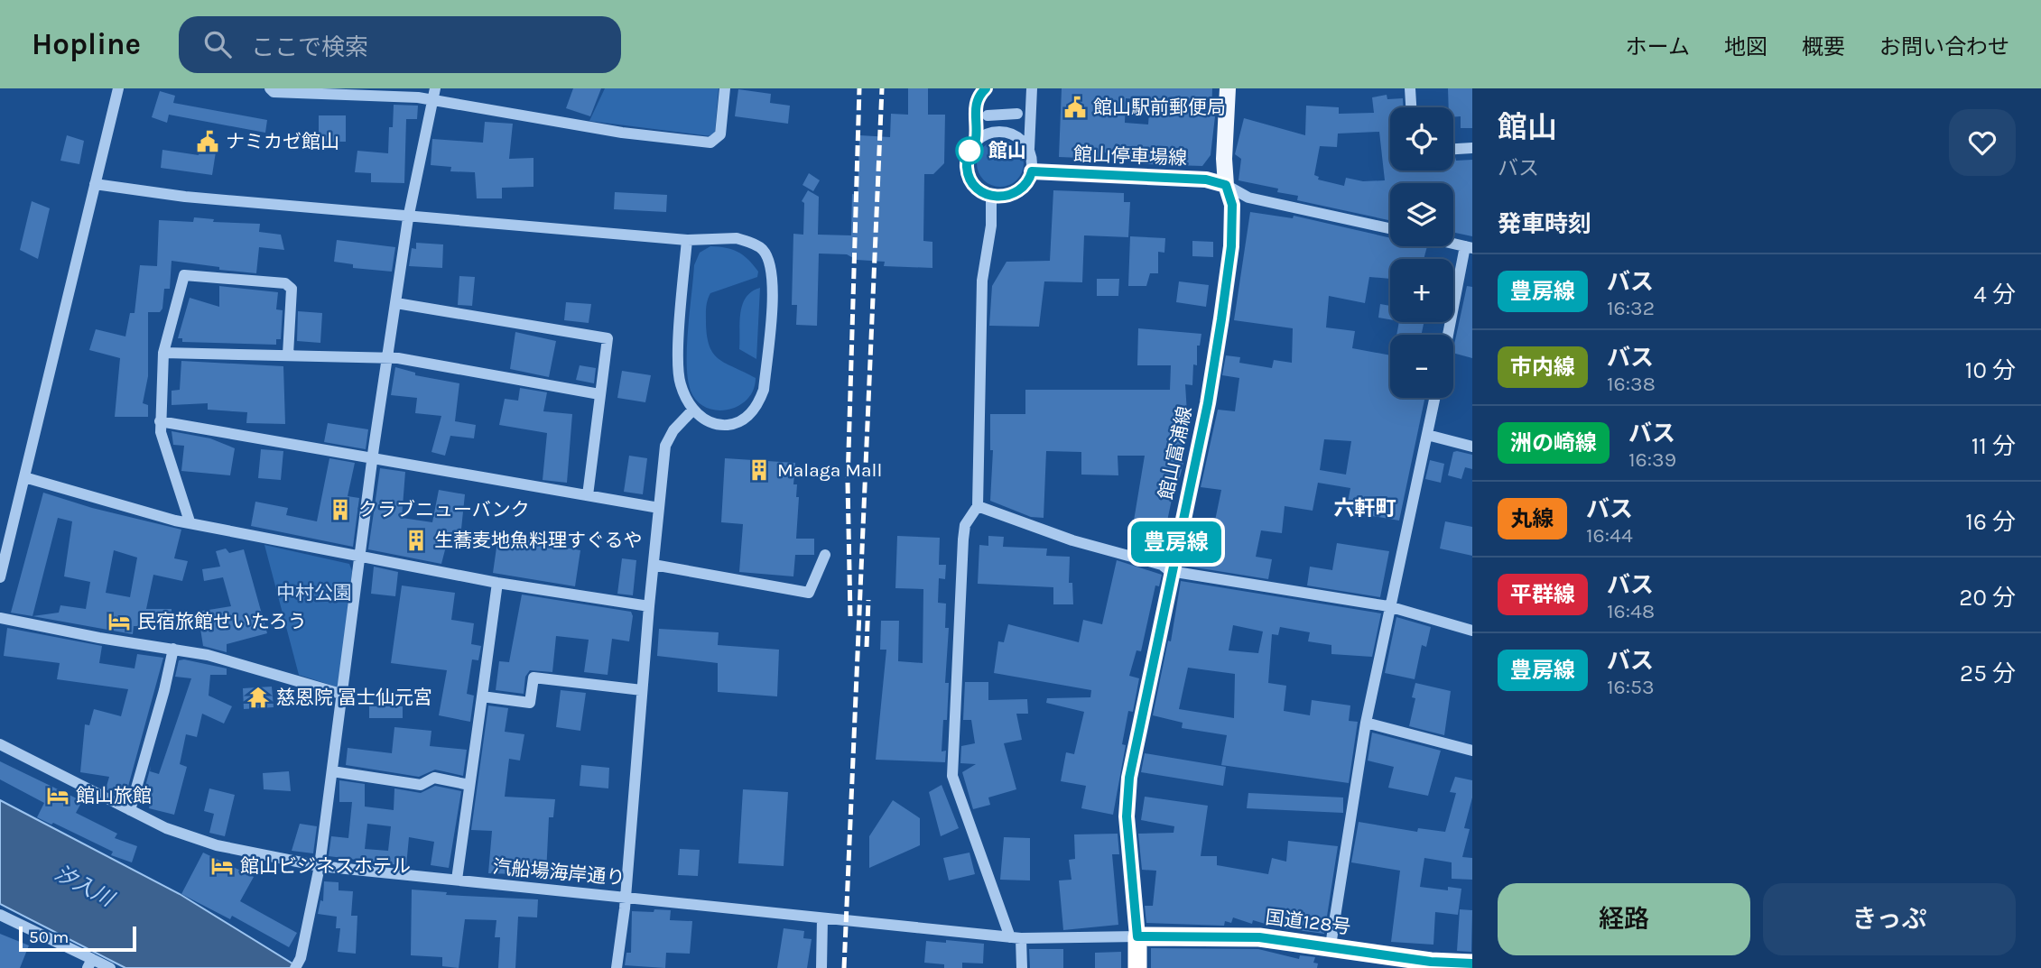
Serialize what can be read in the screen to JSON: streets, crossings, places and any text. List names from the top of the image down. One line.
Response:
{"streets":{"highway":["国道128号"],"main road":["館山停車場線","館山富浦線"],"street":["汽船場海岸通り"]},"crossings":[["館山停車場線","館山富浦線"],["館山富浦線","汽船場海岸通り"],["館山富浦線","国道128号"],["汽船場海岸通り","国道128号"]],"districts":["六軒町"],"water":["汐入川"],"parks":["中村公園"],"places":{"public building":["館山駅前郵便局","ナミカゼ館山"],"other":["館山"],"building":["Malaga Mall","クラブニューバンク","生蕎麦地魚料理すぐるや"],"hotel":["民宿旅館せいたろう","館山旅館","館山ビジネスホテル"],"temple":["慈恩院 冨士仙元宮"]},"lines":["bus line 豊房線"],"scale_bar":"50 m","page":{"header":"Hopline","search":"ここで検索","nav":["ホーム","地図","概要","お問い合わせ"],"on_map":"豊房線","heading":[["館山","バス"],"発車時刻"],"map_buttons":["+","−"],"list":[{"mark":"豊房線","name":"バス","note":"16:32","value":"4 分"},{"mark":"市内線","name":"バス","note":"16:38","value":"10 分"},{"mark":"洲の崎線","name":"バス","note":"16:39","value":"11 分"},{"mark":"丸線","name":"バス","note":"16:44","value":"16 分"},{"mark":"平群線","name":"バス","note":"16:48","value":"20 分"},{"mark":"豊房線","name":"バス","note":"16:53","value":"25 分"}],"buttons":["経路","きっぷ"],"scale":"50 m"}}
